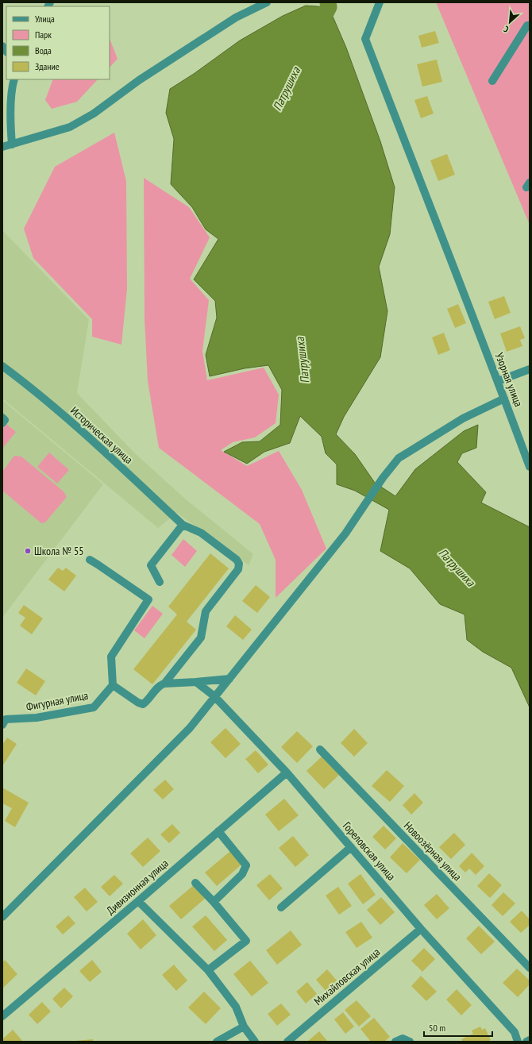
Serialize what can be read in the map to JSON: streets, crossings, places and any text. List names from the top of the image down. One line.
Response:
{"streets":{"street":["Узорная улица","Историческая улица","Фигурная улица","Гореловская улица","Новоозёрная улица","Дивизионная улица","Михайловская улица"]},"crossings":[["Гореловская улица","Дивизионная улица"],["Гореловская улица","Михайловская улица"]],"water":["Патрушиха"],"places":["Школа № 55"],"legend":["Улица","Парк","Вода","Здание"],"scale_bar":"50 m","north":"bottom left"}
